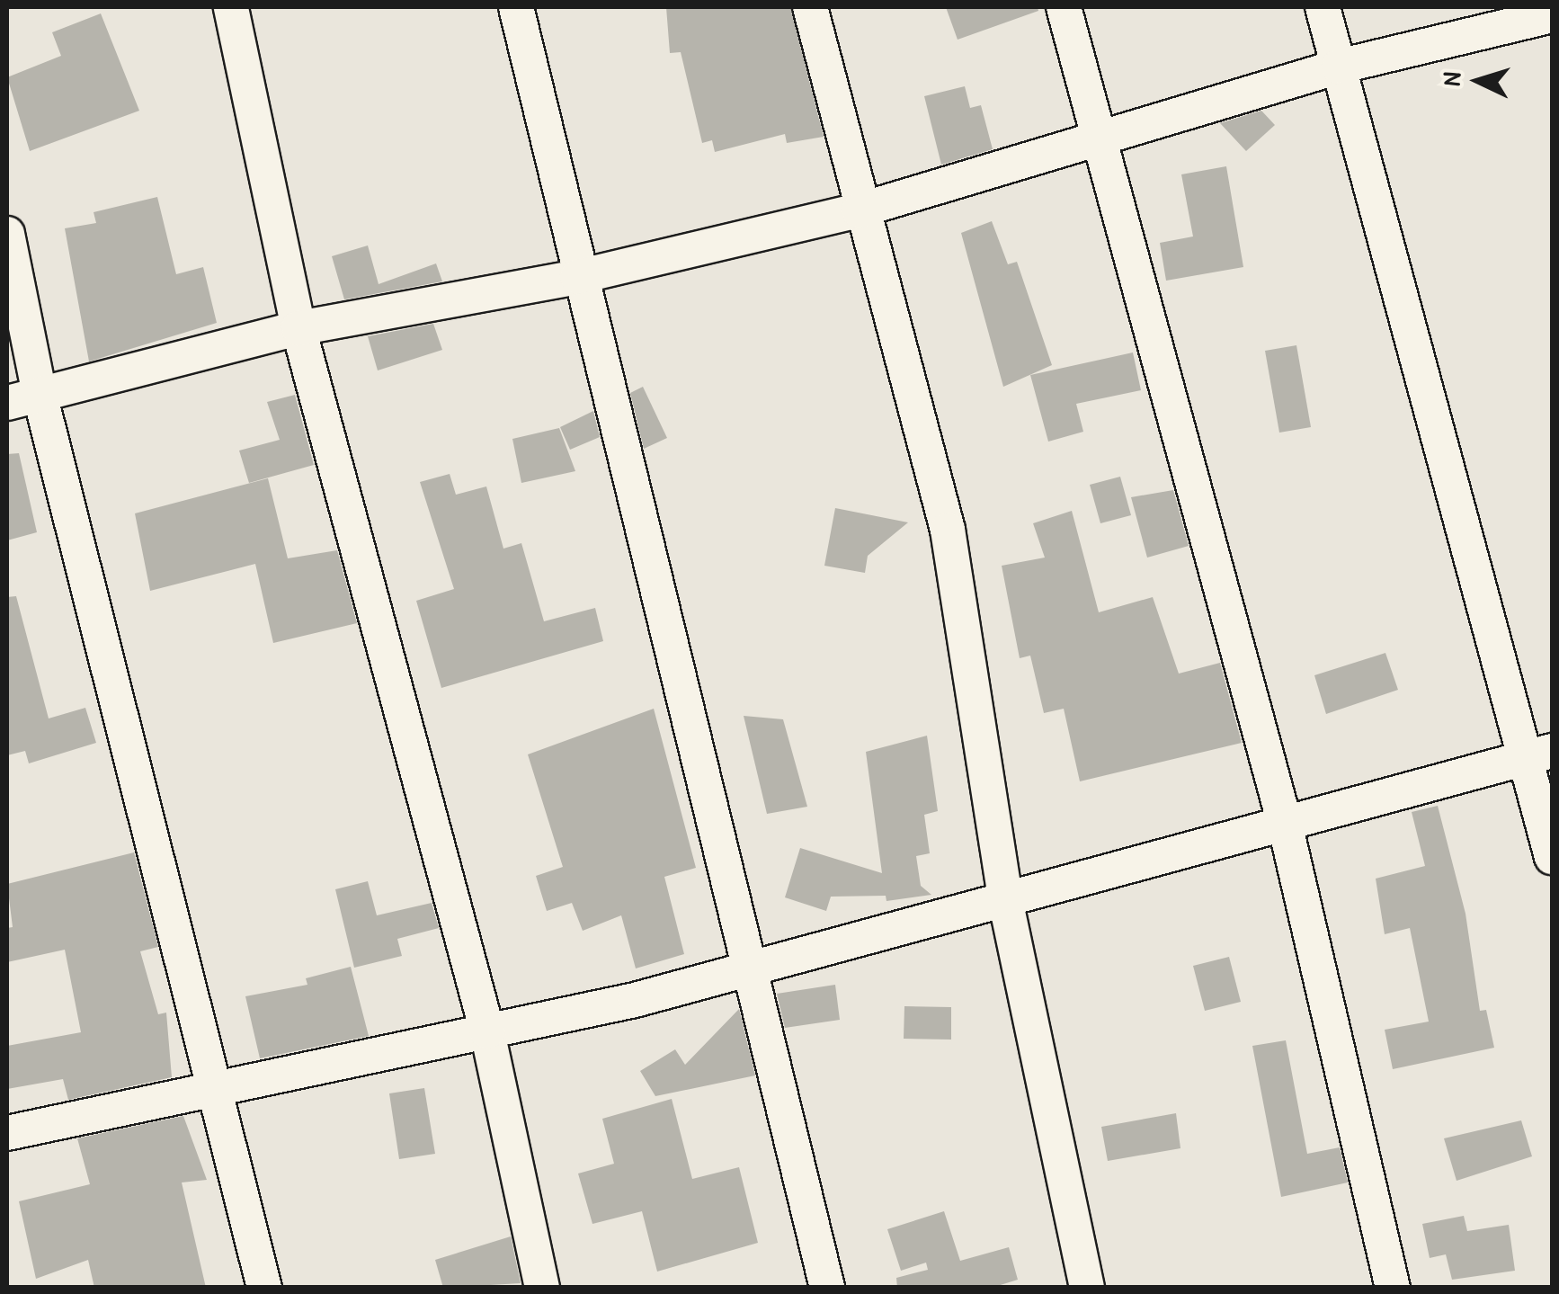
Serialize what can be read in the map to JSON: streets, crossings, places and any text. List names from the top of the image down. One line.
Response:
{"north":"left"}
